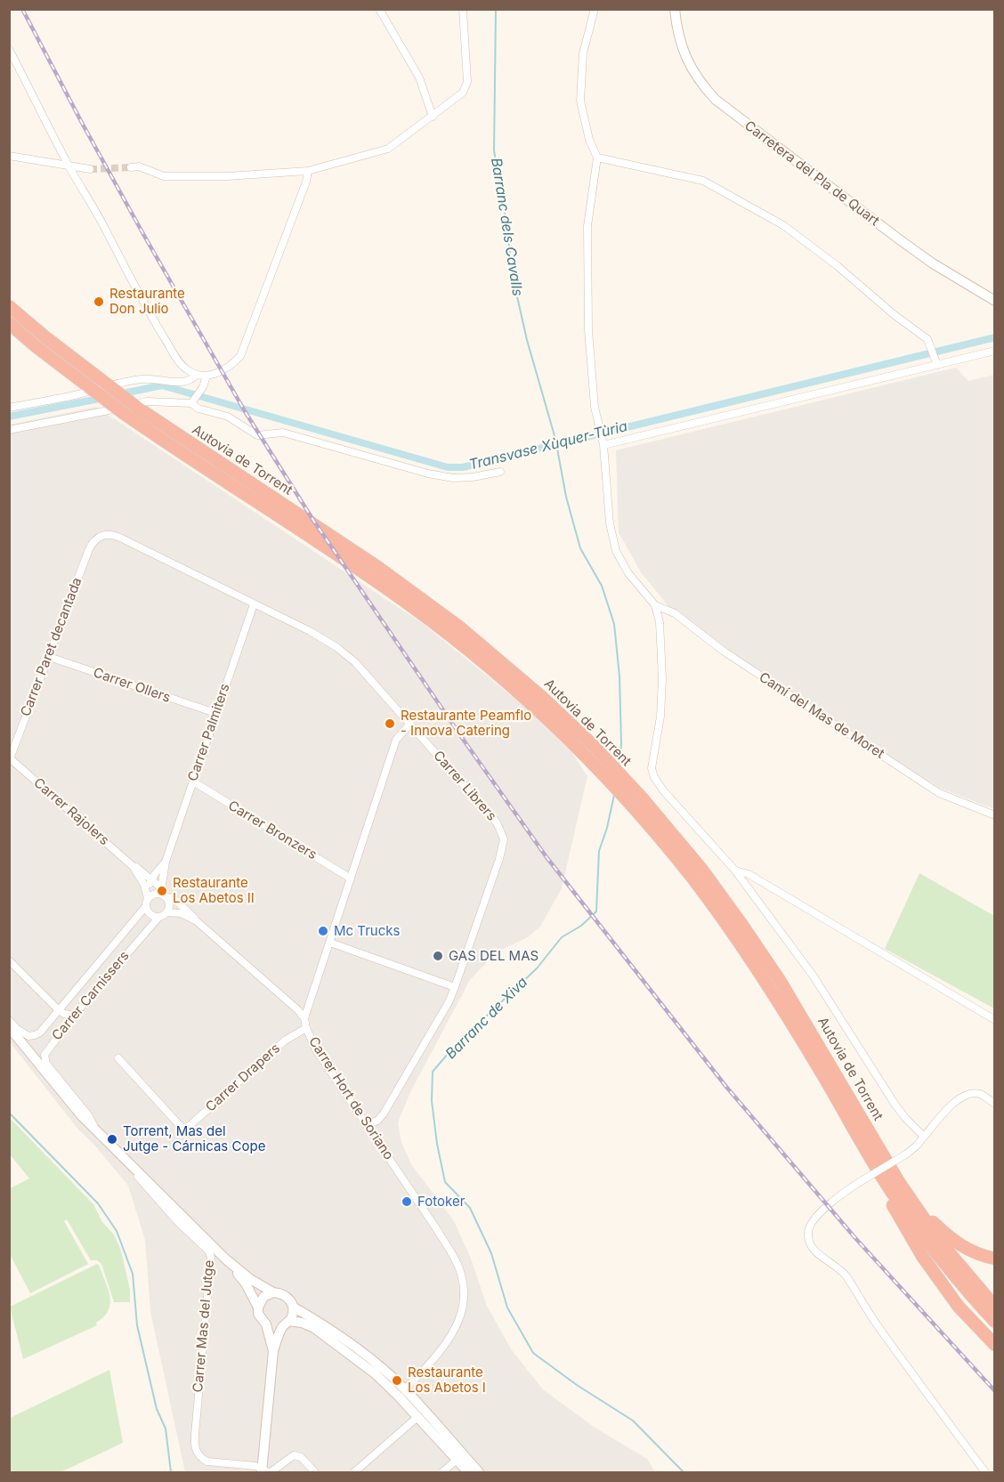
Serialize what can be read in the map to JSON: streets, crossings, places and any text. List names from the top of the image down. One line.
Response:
{"streets":{"highway":["Autovia de Torrent"],"street":["Carretera del Pla de Quart","Carrer Paret decantada","Carrer Ollers","Camí del Mas de Moret","Carrer Palmiters","Carrer Librers","Carrer Rajolers","Carrer Bronzers","Carrer Carnissers","Carrer Drapers","Carrer Hort de Soriano","Carrer Mas del Jutge"]},"crossings":[["Carrer Paret decantada","Carrer Ollers"],["Carrer Paret decantada","Carrer Librers"],["Carrer Paret decantada","Carrer Rajolers"],["Carrer Ollers","Carrer Palmiters"],["Carrer Palmiters","Carrer Librers"],["Carrer Palmiters","Carrer Rajolers"],["Carrer Palmiters","Carrer Bronzers"],["Carrer Palmiters","Carrer Carnissers"],["Carrer Librers","Carrer Hort de Soriano"],["Carrer Rajolers","Carrer Carnissers"],["Carrer Rajolers","Carrer Hort de Soriano"],["Carrer Bronzers","Carrer Hort de Soriano"],["Carrer Drapers","Carrer Hort de Soriano"]],"water":["Barranc dels Cavalls","Transvase Xùquer-Tùria","Barranc de Xiva"],"places":["Restaurante Don Julio","Restaurante Peamflo - Innova Catering","Restaurante Los Abetos II","Mc Trucks","GAS DEL MAS","Torrent, Mas del Jutge - Cárnicas Cope","Fotoker","Restaurante Los Abetos I"]}
